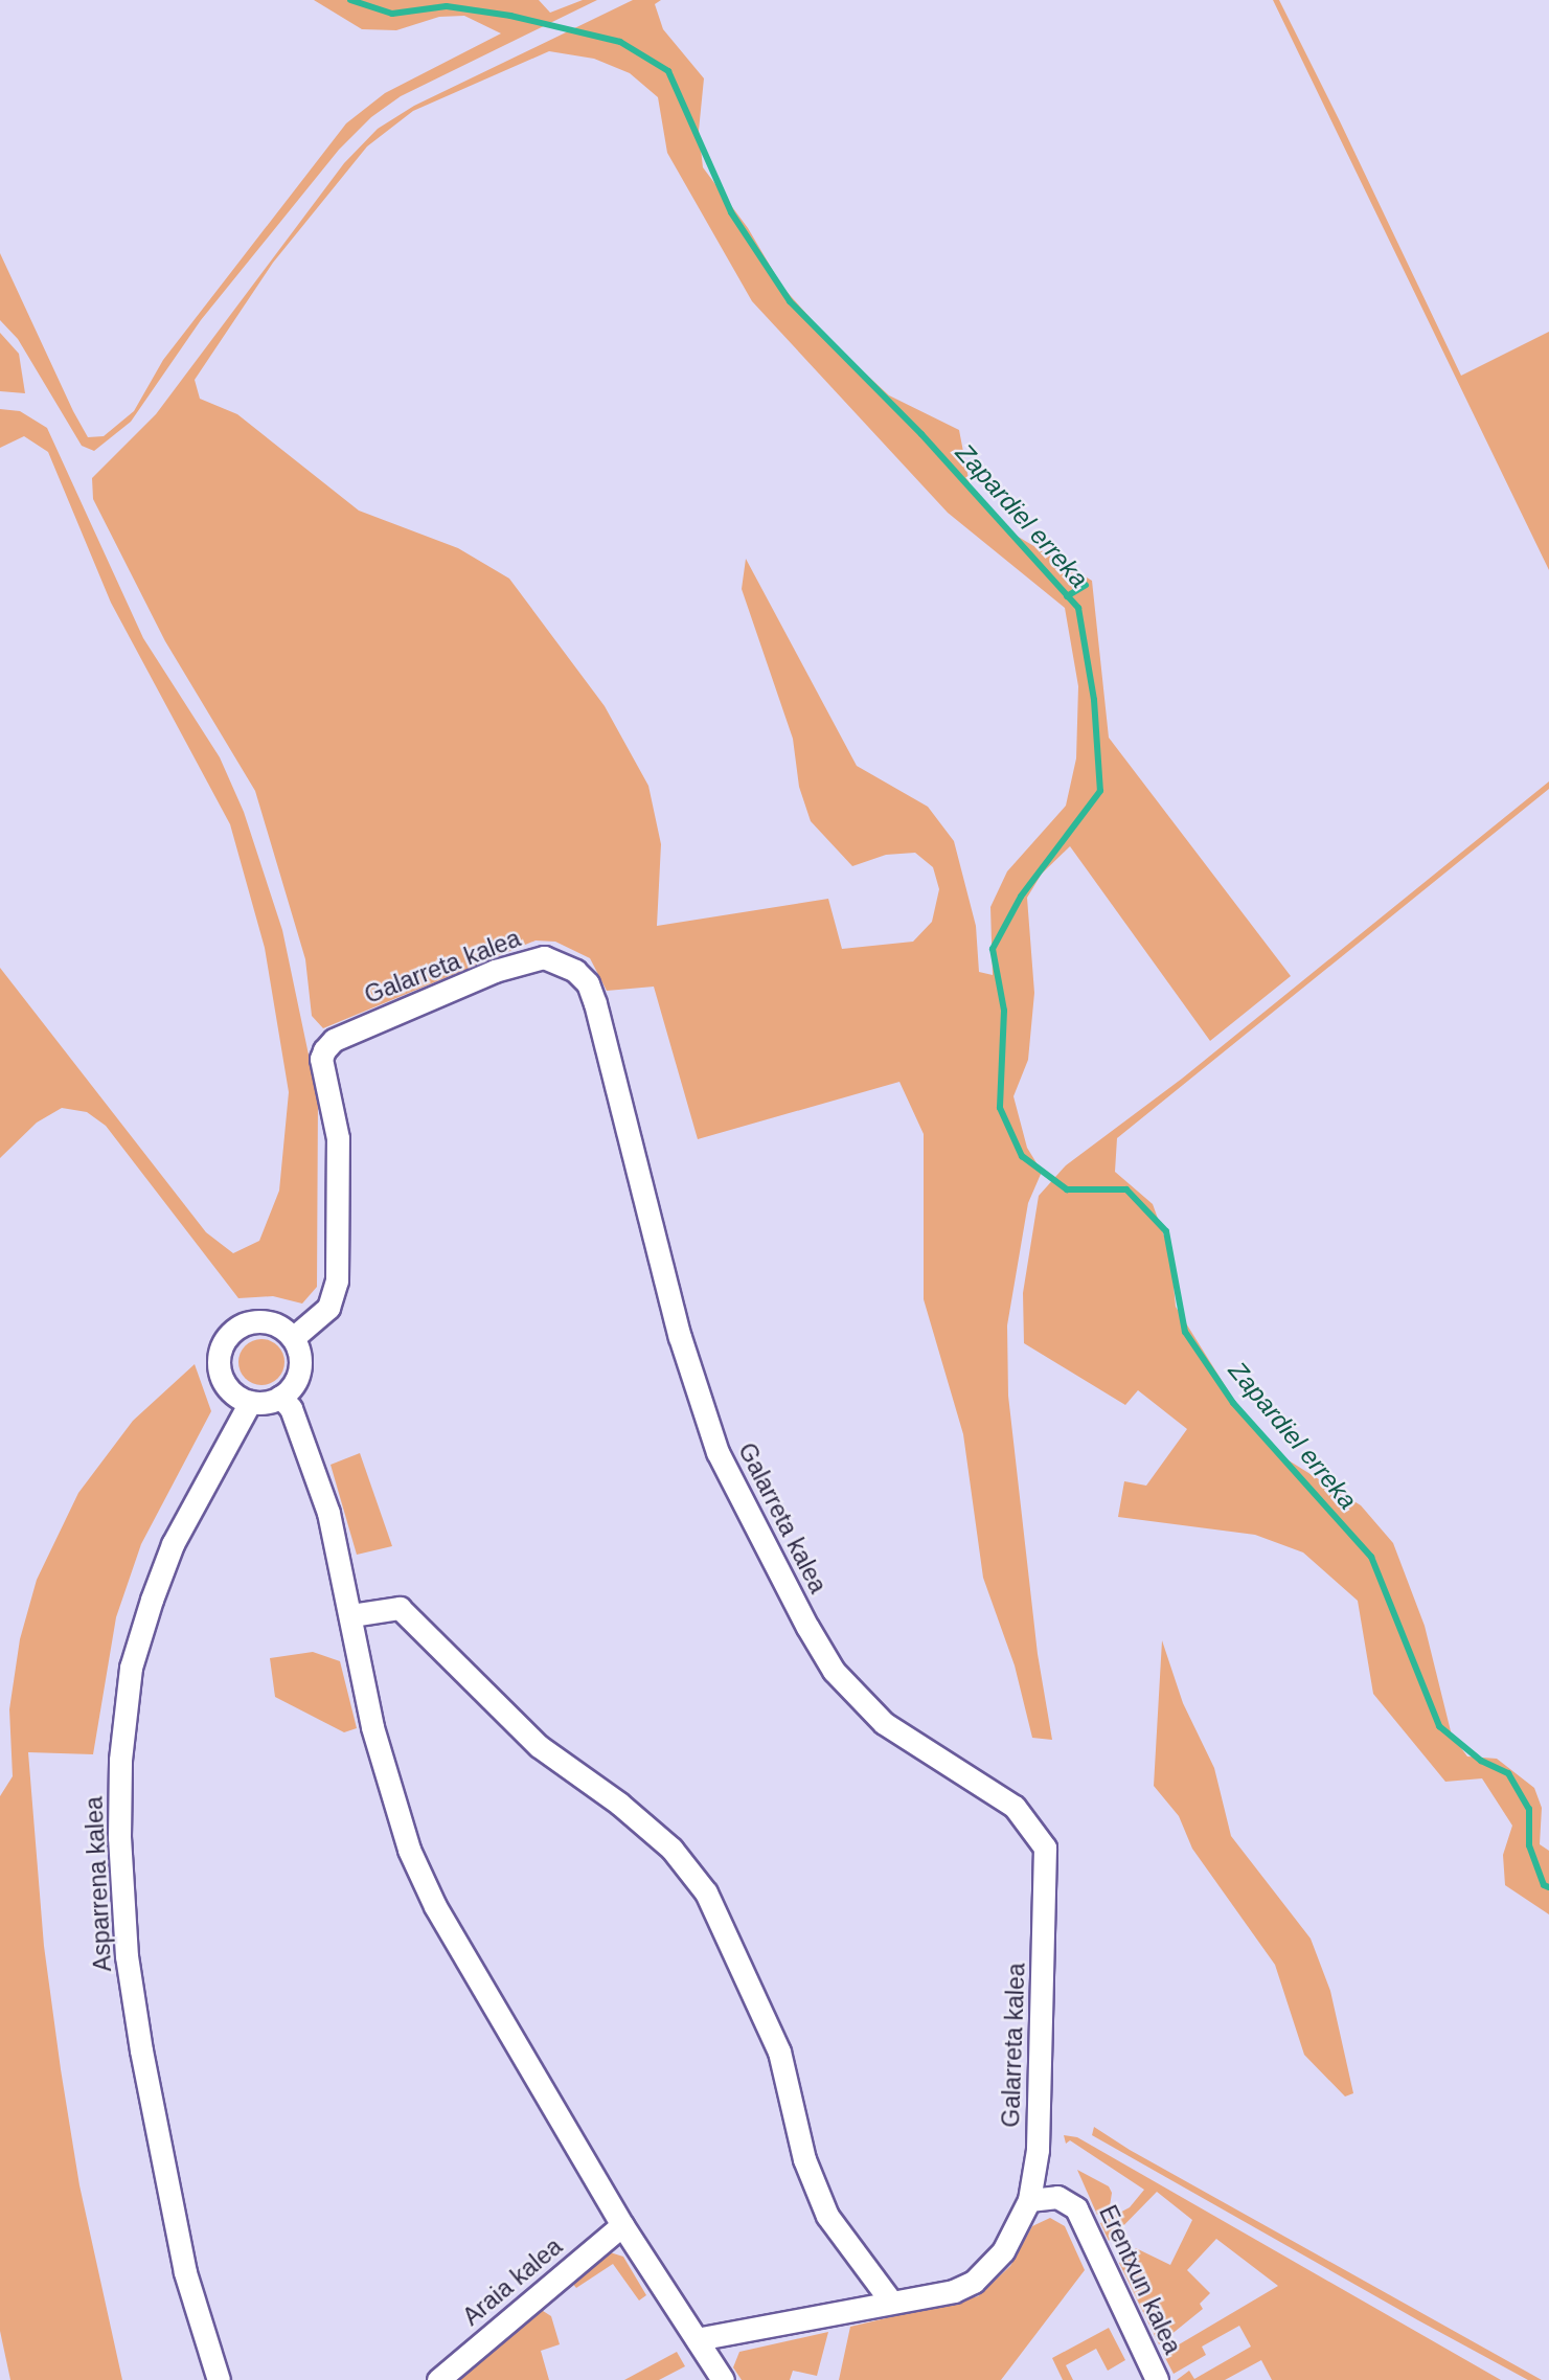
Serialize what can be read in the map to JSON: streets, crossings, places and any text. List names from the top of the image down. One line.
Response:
{"streets":{"street":["Galarreta kalea","Asparrena kalea","Erentxun kalea","Araia kalea"]},"crossings":[["Galarreta kalea","Asparrena kalea"],["Galarreta kalea","Erentxun kalea"]],"water":["Zapardiel erreka"]}
